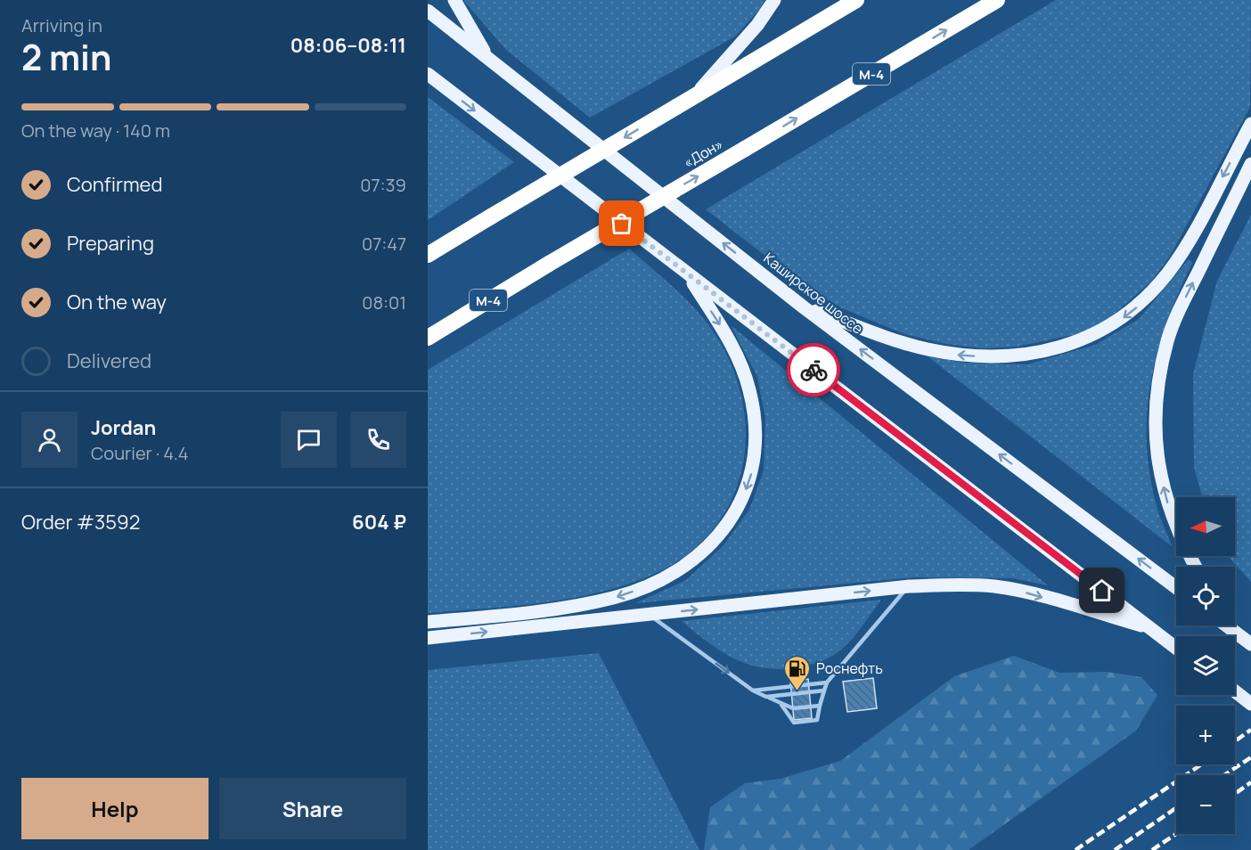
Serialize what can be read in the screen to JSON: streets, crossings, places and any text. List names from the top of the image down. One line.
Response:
{"streets":{"highway":["М-4","«Дон»"],"main road":["Каширское шоссе"]},"places":{"fuel station":["Роснефть"]},"north":"left","page":{"heading":["2 min","Arriving in","08:06–08:11"],"panel":["Jordan","Courier · 4.4","Order #3592","604 ₽"],"bar":"On the way · 140 m","list":[["Confirmed","07:39"],["Preparing","07:47"],["On the way","08:01"],"Delivered"],"map_buttons":["+","−"],"buttons":["Help","Share"]}}
